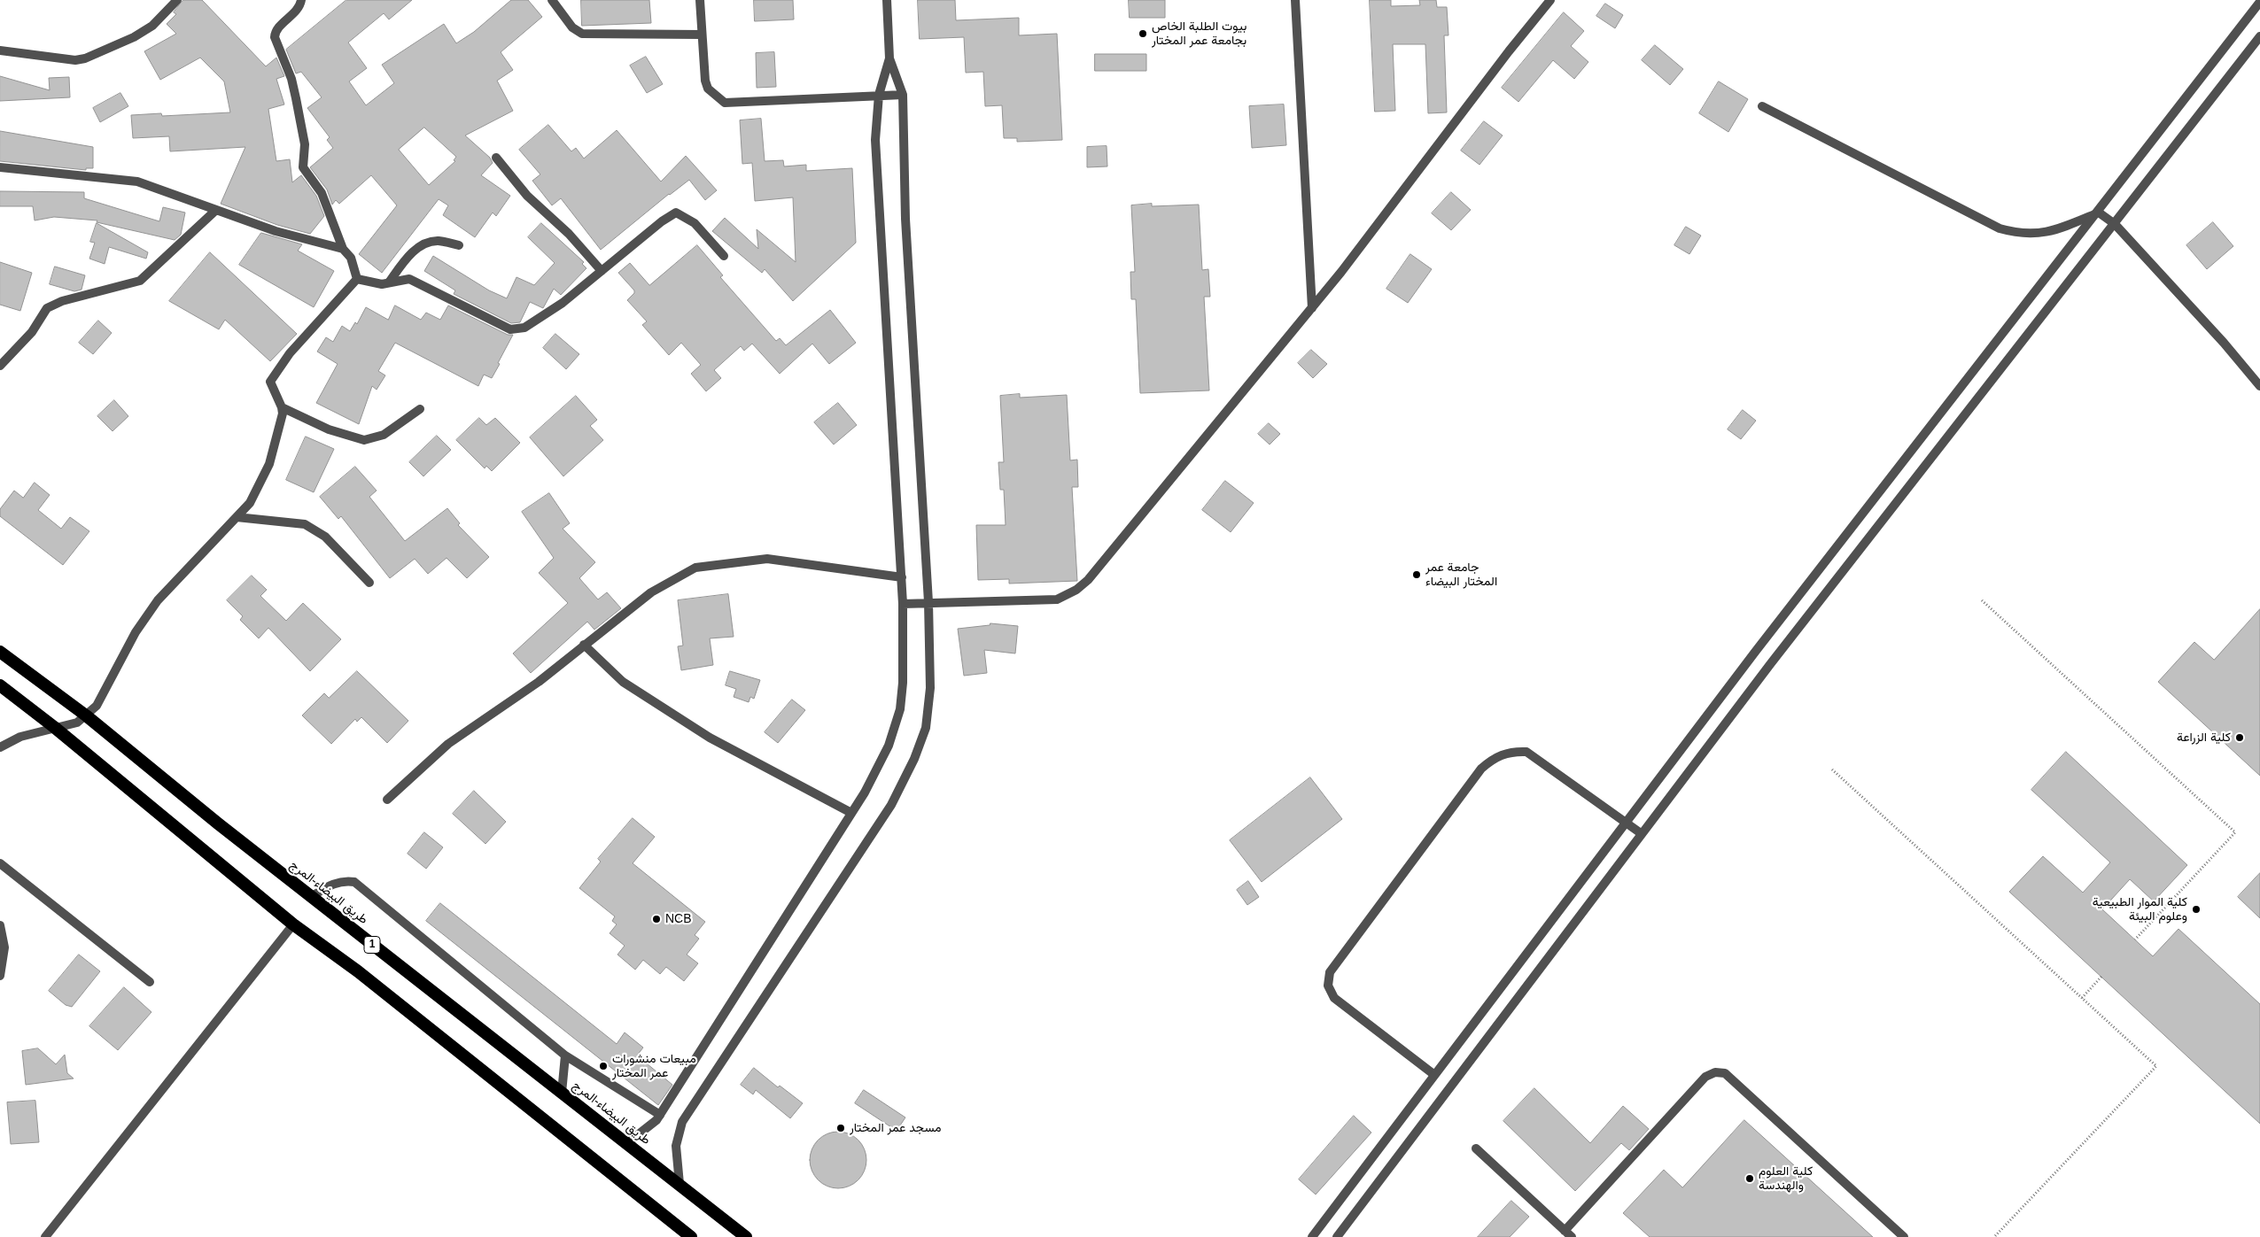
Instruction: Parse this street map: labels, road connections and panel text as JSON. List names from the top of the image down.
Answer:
{
  "streets": {
    "highway": ["طريق البيضاء-المرج", "1"]
  },
  "places": [
    "بيوت الطلبة الخاص بجامعة عمر المختار",
    "جامعة عمر المختار البيضاء",
    "كلية الزراعة",
    "كلية الموار الطبيعية وعلوم البيئة",
    "NCB",
    "مبيعات منشورات عمر المختار",
    "مسجد عمر المختار",
    "كلية العلوم والهندسة"
  ]
}
